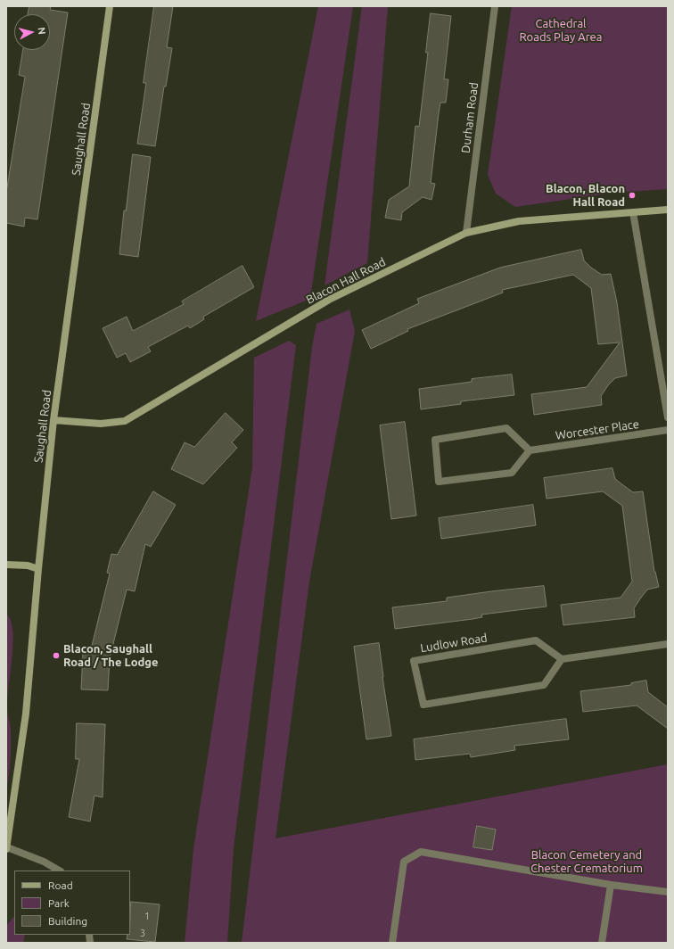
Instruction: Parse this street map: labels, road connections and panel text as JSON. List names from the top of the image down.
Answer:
{
  "streets": {
    "street": [
      "Durham Road",
      "Saughall Road",
      "Blacon Hall Road",
      "Worcester Place",
      "Ludlow Road"
    ]
  },
  "crossings": [
    ["Durham Road", "Blacon Hall Road"],
    ["Saughall Road", "Blacon Hall Road"]
  ],
  "parks": ["Cathedral Roads Play Area", "Blacon Cemetery and Chester Crematorium"],
  "places": ["Blacon, Blacon Hall Road", "Blacon, Saughall Road / The Lodge"],
  "house_numbers": ["1", "3"],
  "legend": ["Road", "Park", "Building"],
  "north": "right"
}
